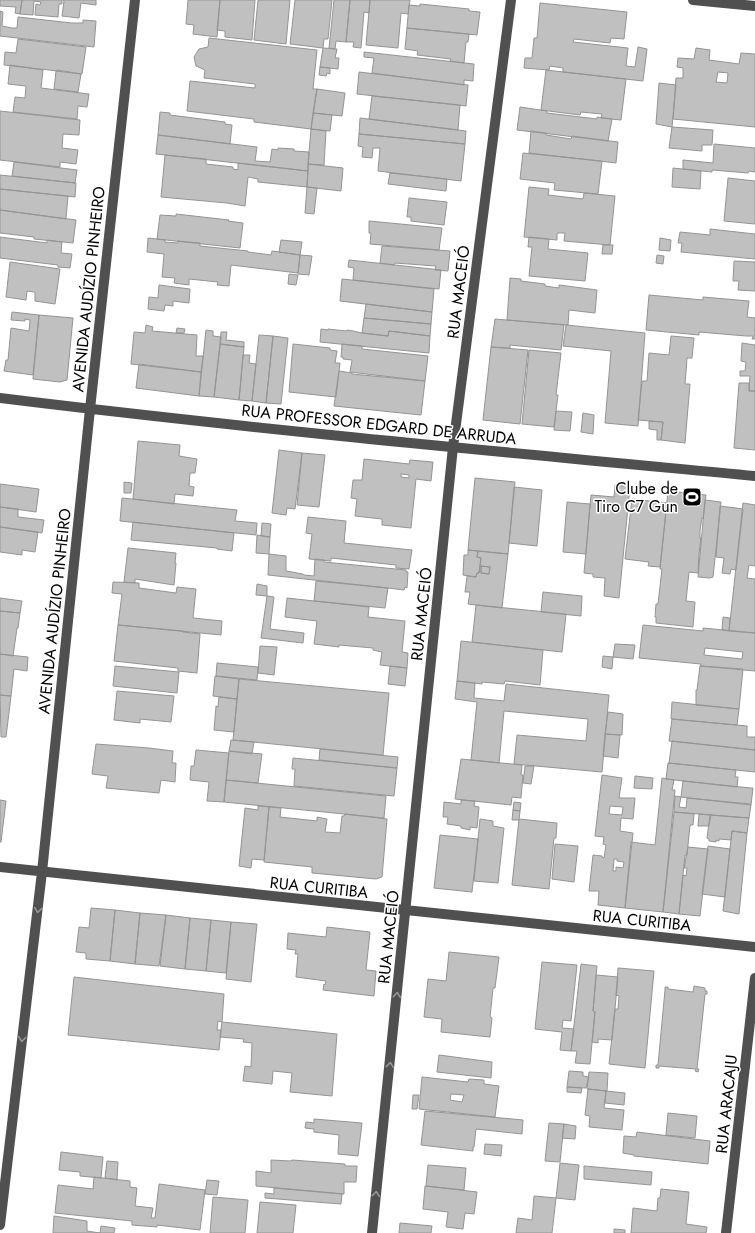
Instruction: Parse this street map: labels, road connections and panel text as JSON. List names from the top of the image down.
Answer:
{
  "streets": {
    "street": [
      "AVENIDA AUDÍZIO PINHEIRO",
      "RUA MACEIÓ",
      "RUA PROFESSOR EDGARD DE ARRUDA",
      "RUA CURITIBA",
      "RUA ARACAJU"
    ]
  },
  "crossings": [
    ["AVENIDA AUDÍZIO PINHEIRO", "RUA PROFESSOR EDGARD DE ARRUDA"],
    ["AVENIDA AUDÍZIO PINHEIRO", "RUA CURITIBA"],
    ["RUA MACEIÓ", "RUA PROFESSOR EDGARD DE ARRUDA"],
    ["RUA MACEIÓ", "RUA CURITIBA"]
  ],
  "places": {
    "sports": ["Clube de Tiro C7 Gun"]
  }
}
